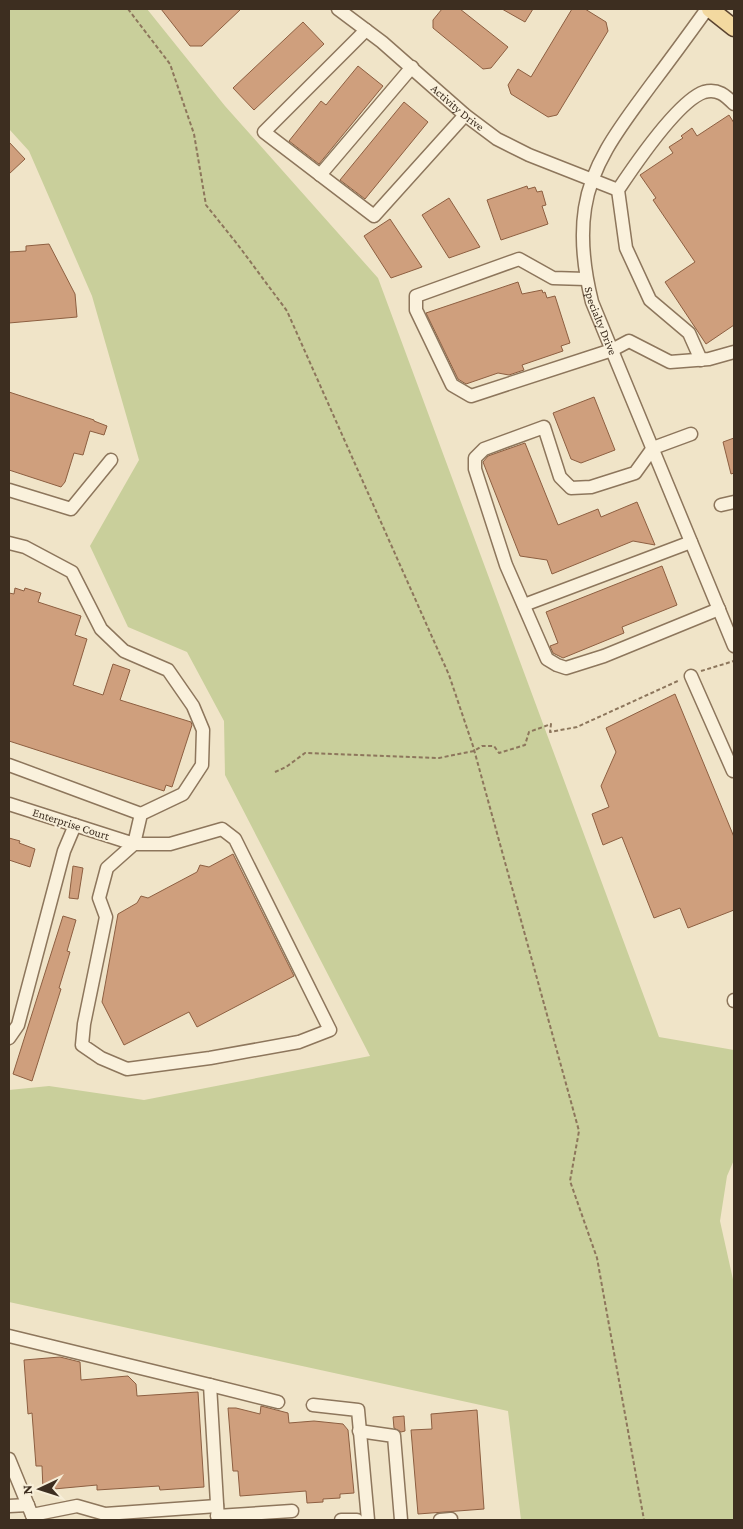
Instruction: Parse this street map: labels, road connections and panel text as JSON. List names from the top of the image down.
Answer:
{
  "streets": {
    "street": ["Activity Drive", "Specialty Drive", "Enterprise Court"]
  },
  "crossings": [
    ["Activity Drive", "Specialty Drive"]
  ],
  "north": "left"
}
